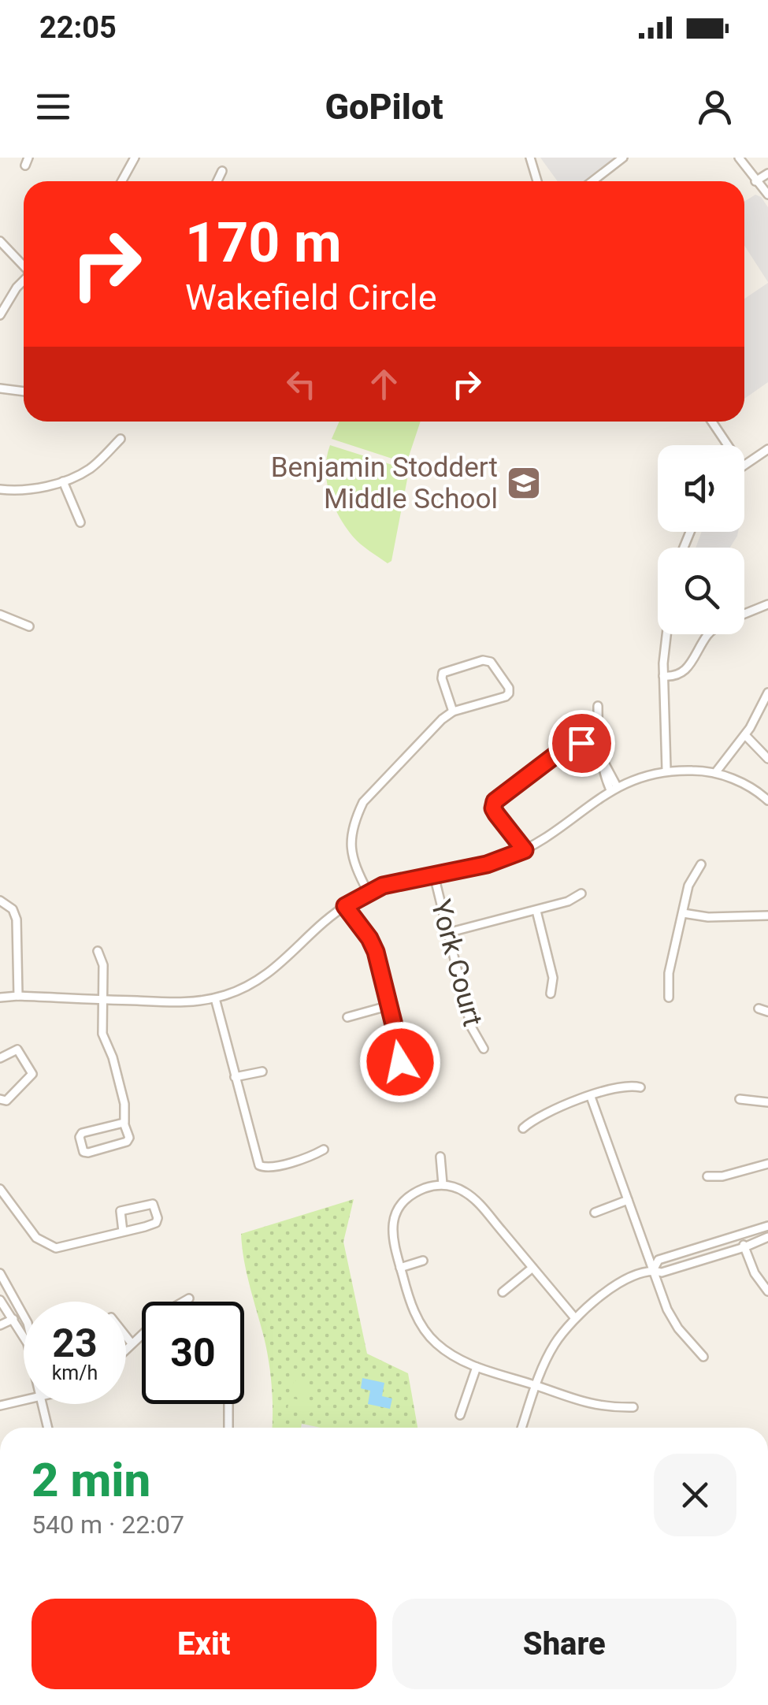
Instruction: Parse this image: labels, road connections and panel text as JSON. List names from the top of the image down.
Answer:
{
  "streets": {
    "street": ["York Court"]
  },
  "places": {
    "school or university": ["Benjamin Stoddert Middle School"]
  },
  "page": {
    "status": "22:05",
    "header": "GoPilot",
    "turn": ["170 m", "Wakefield Circle"],
    "speed": "23 km/h",
    "limit": "30",
    "heading": ["2 min", "540 m · 22:07"],
    "buttons": ["Exit", "Share"]
  }
}
